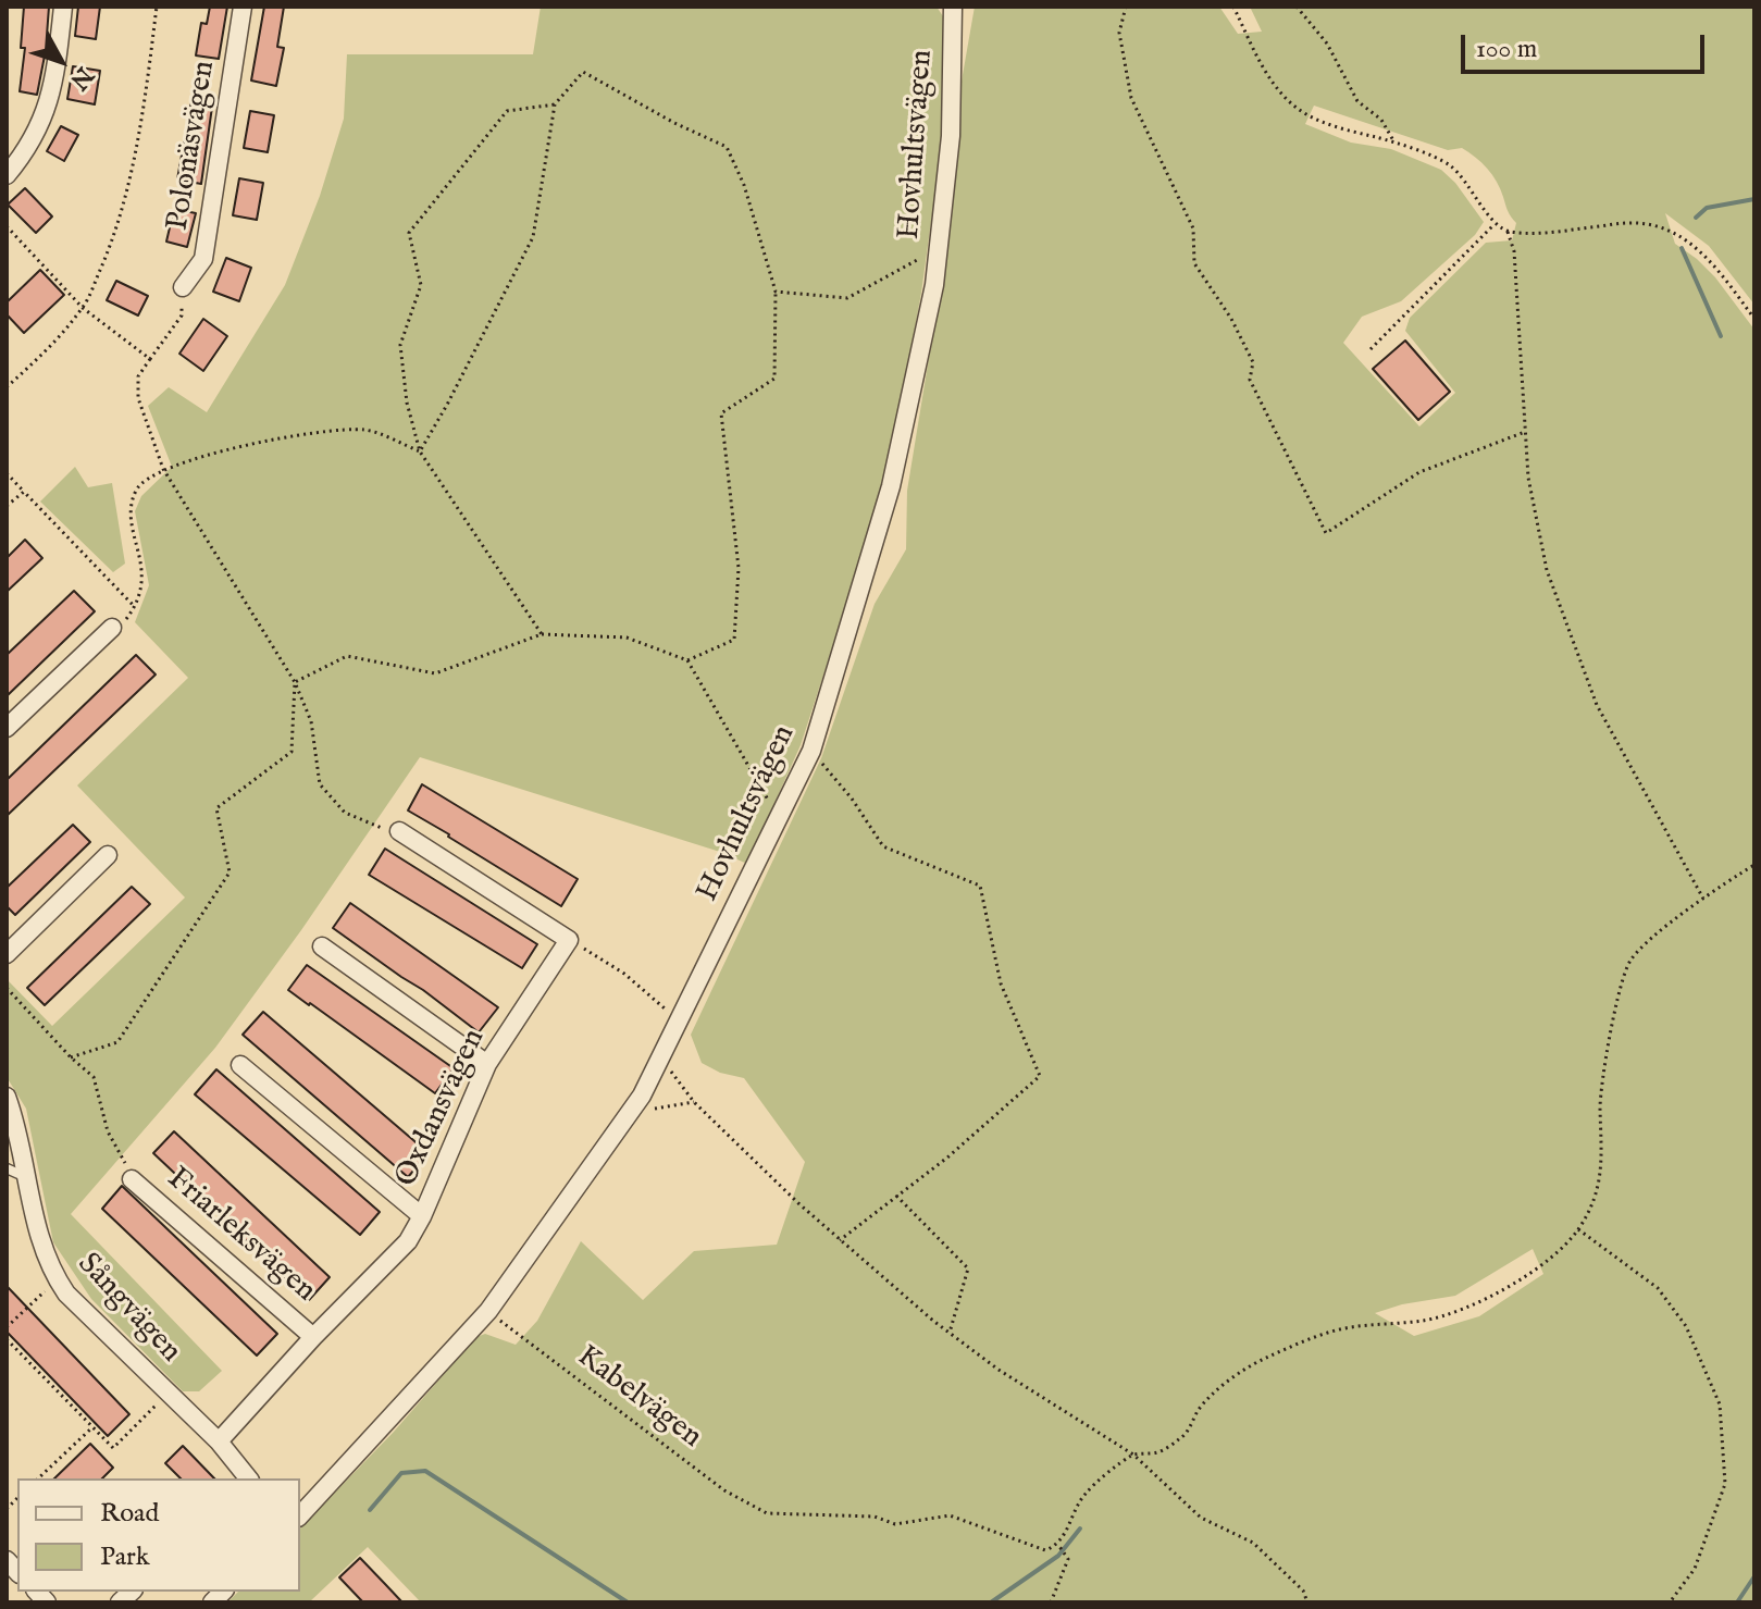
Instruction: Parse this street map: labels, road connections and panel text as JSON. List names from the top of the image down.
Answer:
{
  "streets": {
    "street": [
      "Hovhultsvägen",
      "Polonäsvägen",
      "Oxdansvägen",
      "Friarleksvägen",
      "Sångvägen"
    ],
    "path": ["Kabelvägen"]
  },
  "crossings": [
    ["Hovhultsvägen", "Kabelvägen"],
    ["Oxdansvägen", "Friarleksvägen"],
    ["Oxdansvägen", "Sångvägen"]
  ],
  "legend": ["Road", "Park"],
  "scale_bar": "100 m",
  "north": "bottom right"
}
